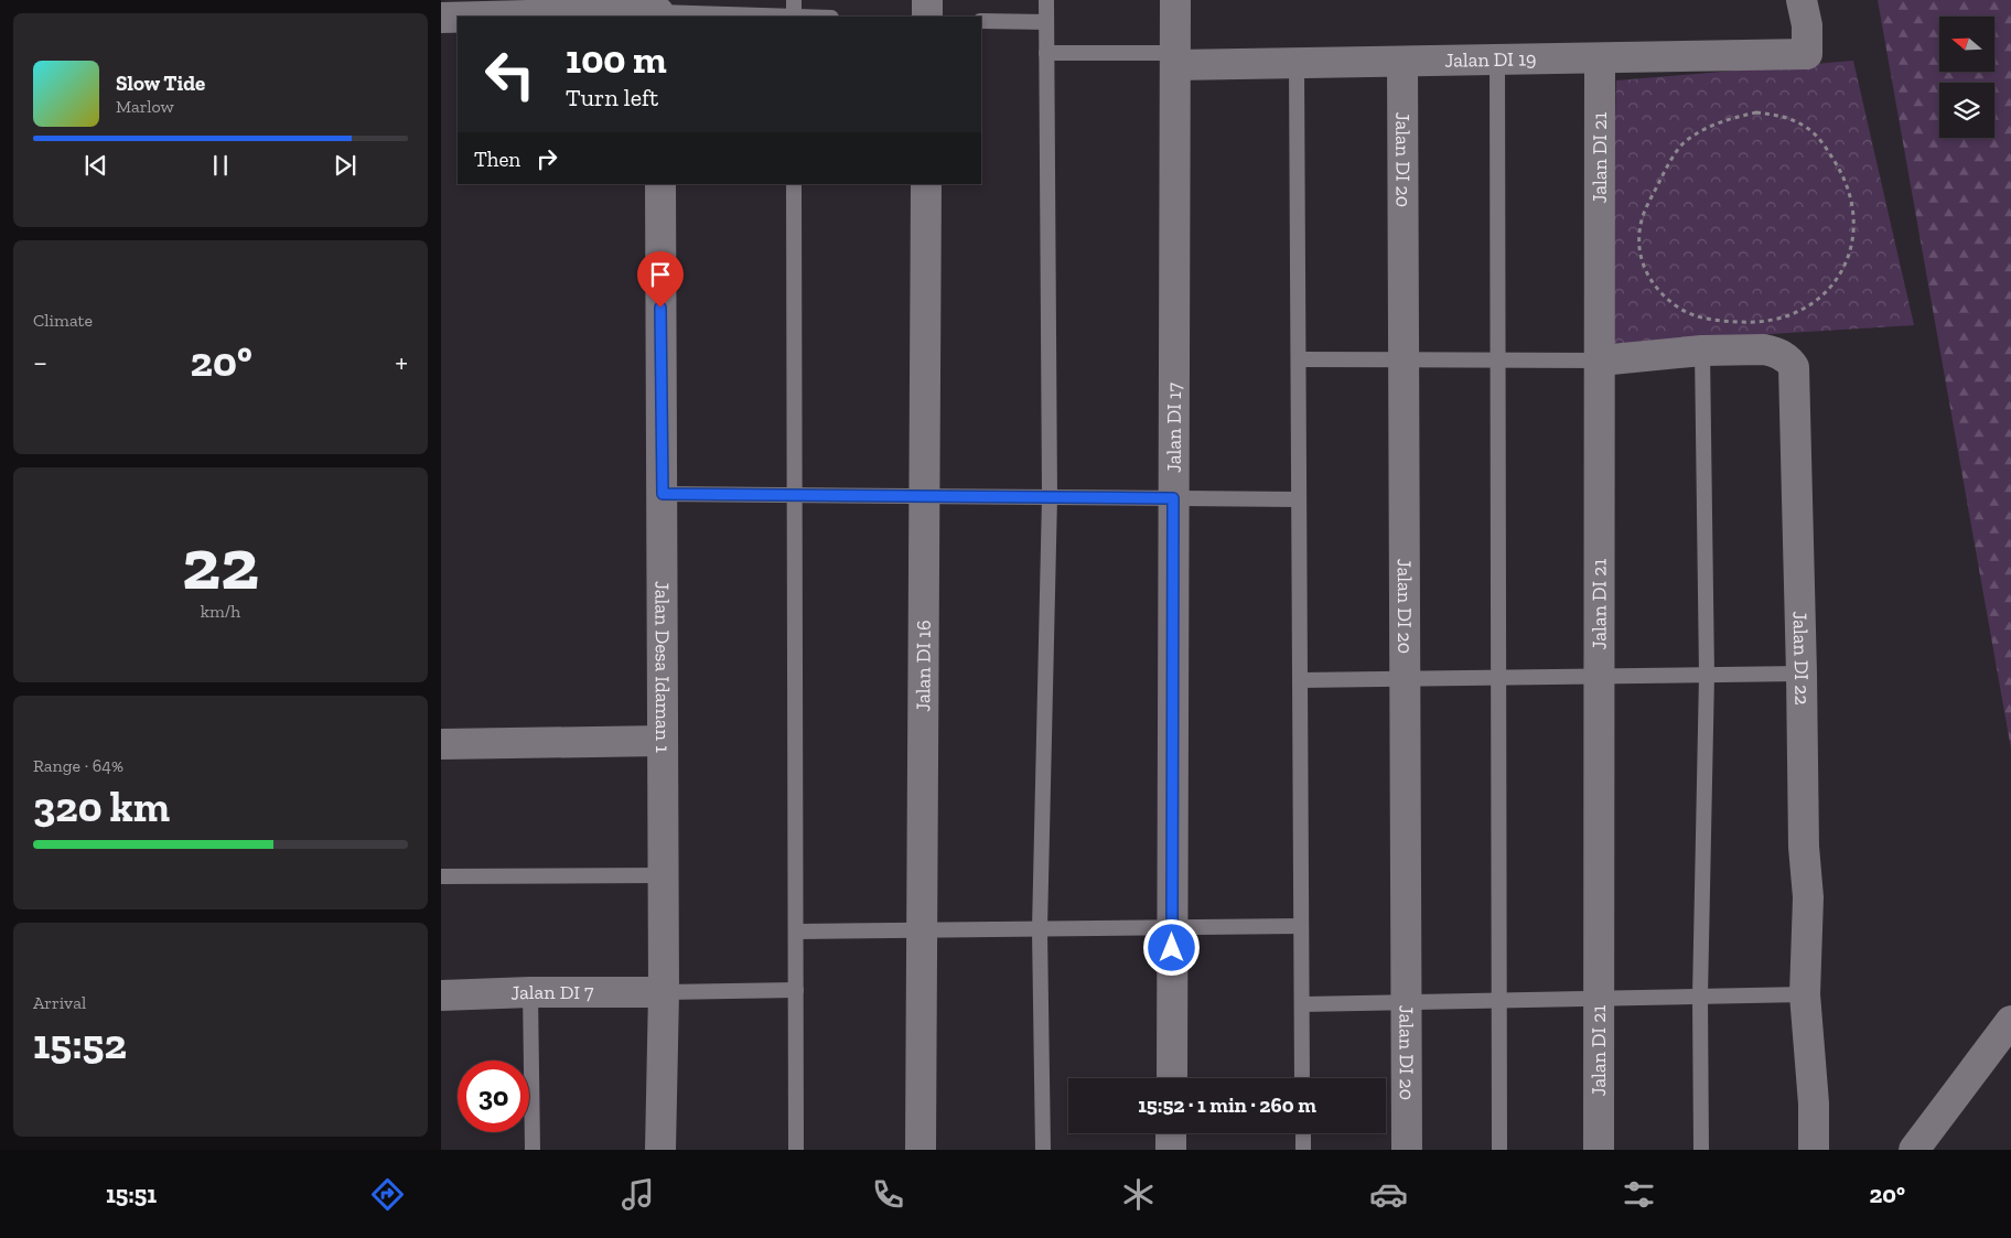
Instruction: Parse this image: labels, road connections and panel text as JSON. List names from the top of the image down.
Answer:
{
  "streets": {
    "street": [
      "Jalan DI 19",
      "Jalan DI 21",
      "Jalan DI 20",
      "Jalan DI 17",
      "Jalan DI 22",
      "Jalan Desa Idaman 1",
      "Jalan DI 16",
      "Jalan DI 7"
    ]
  },
  "crossings": [
    ["Jalan DI 19", "Jalan DI 21"],
    ["Jalan DI 19", "Jalan DI 20"],
    ["Jalan DI 19", "Jalan DI 17"],
    ["Jalan DI 21", "Jalan DI 22"],
    ["Jalan Desa Idaman 1", "Jalan DI 7"]
  ],
  "north": "left",
  "page": {
    "turn": ["100 m", "Turn left"],
    "song": ["Slow Tide", "Marlow"],
    "then": "Then",
    "tile": [
      "Climate",
      ["22", "km/h"],
      ["Range · 64%", "320 km"],
      ["Arrival", "15:52"]
    ],
    "heat": ["−", "20°", "+"],
    "limit": "30",
    "trip": "15:52 · 1 min · 260 m",
    "tabs": ["15:51", "20°"]
  }
}
